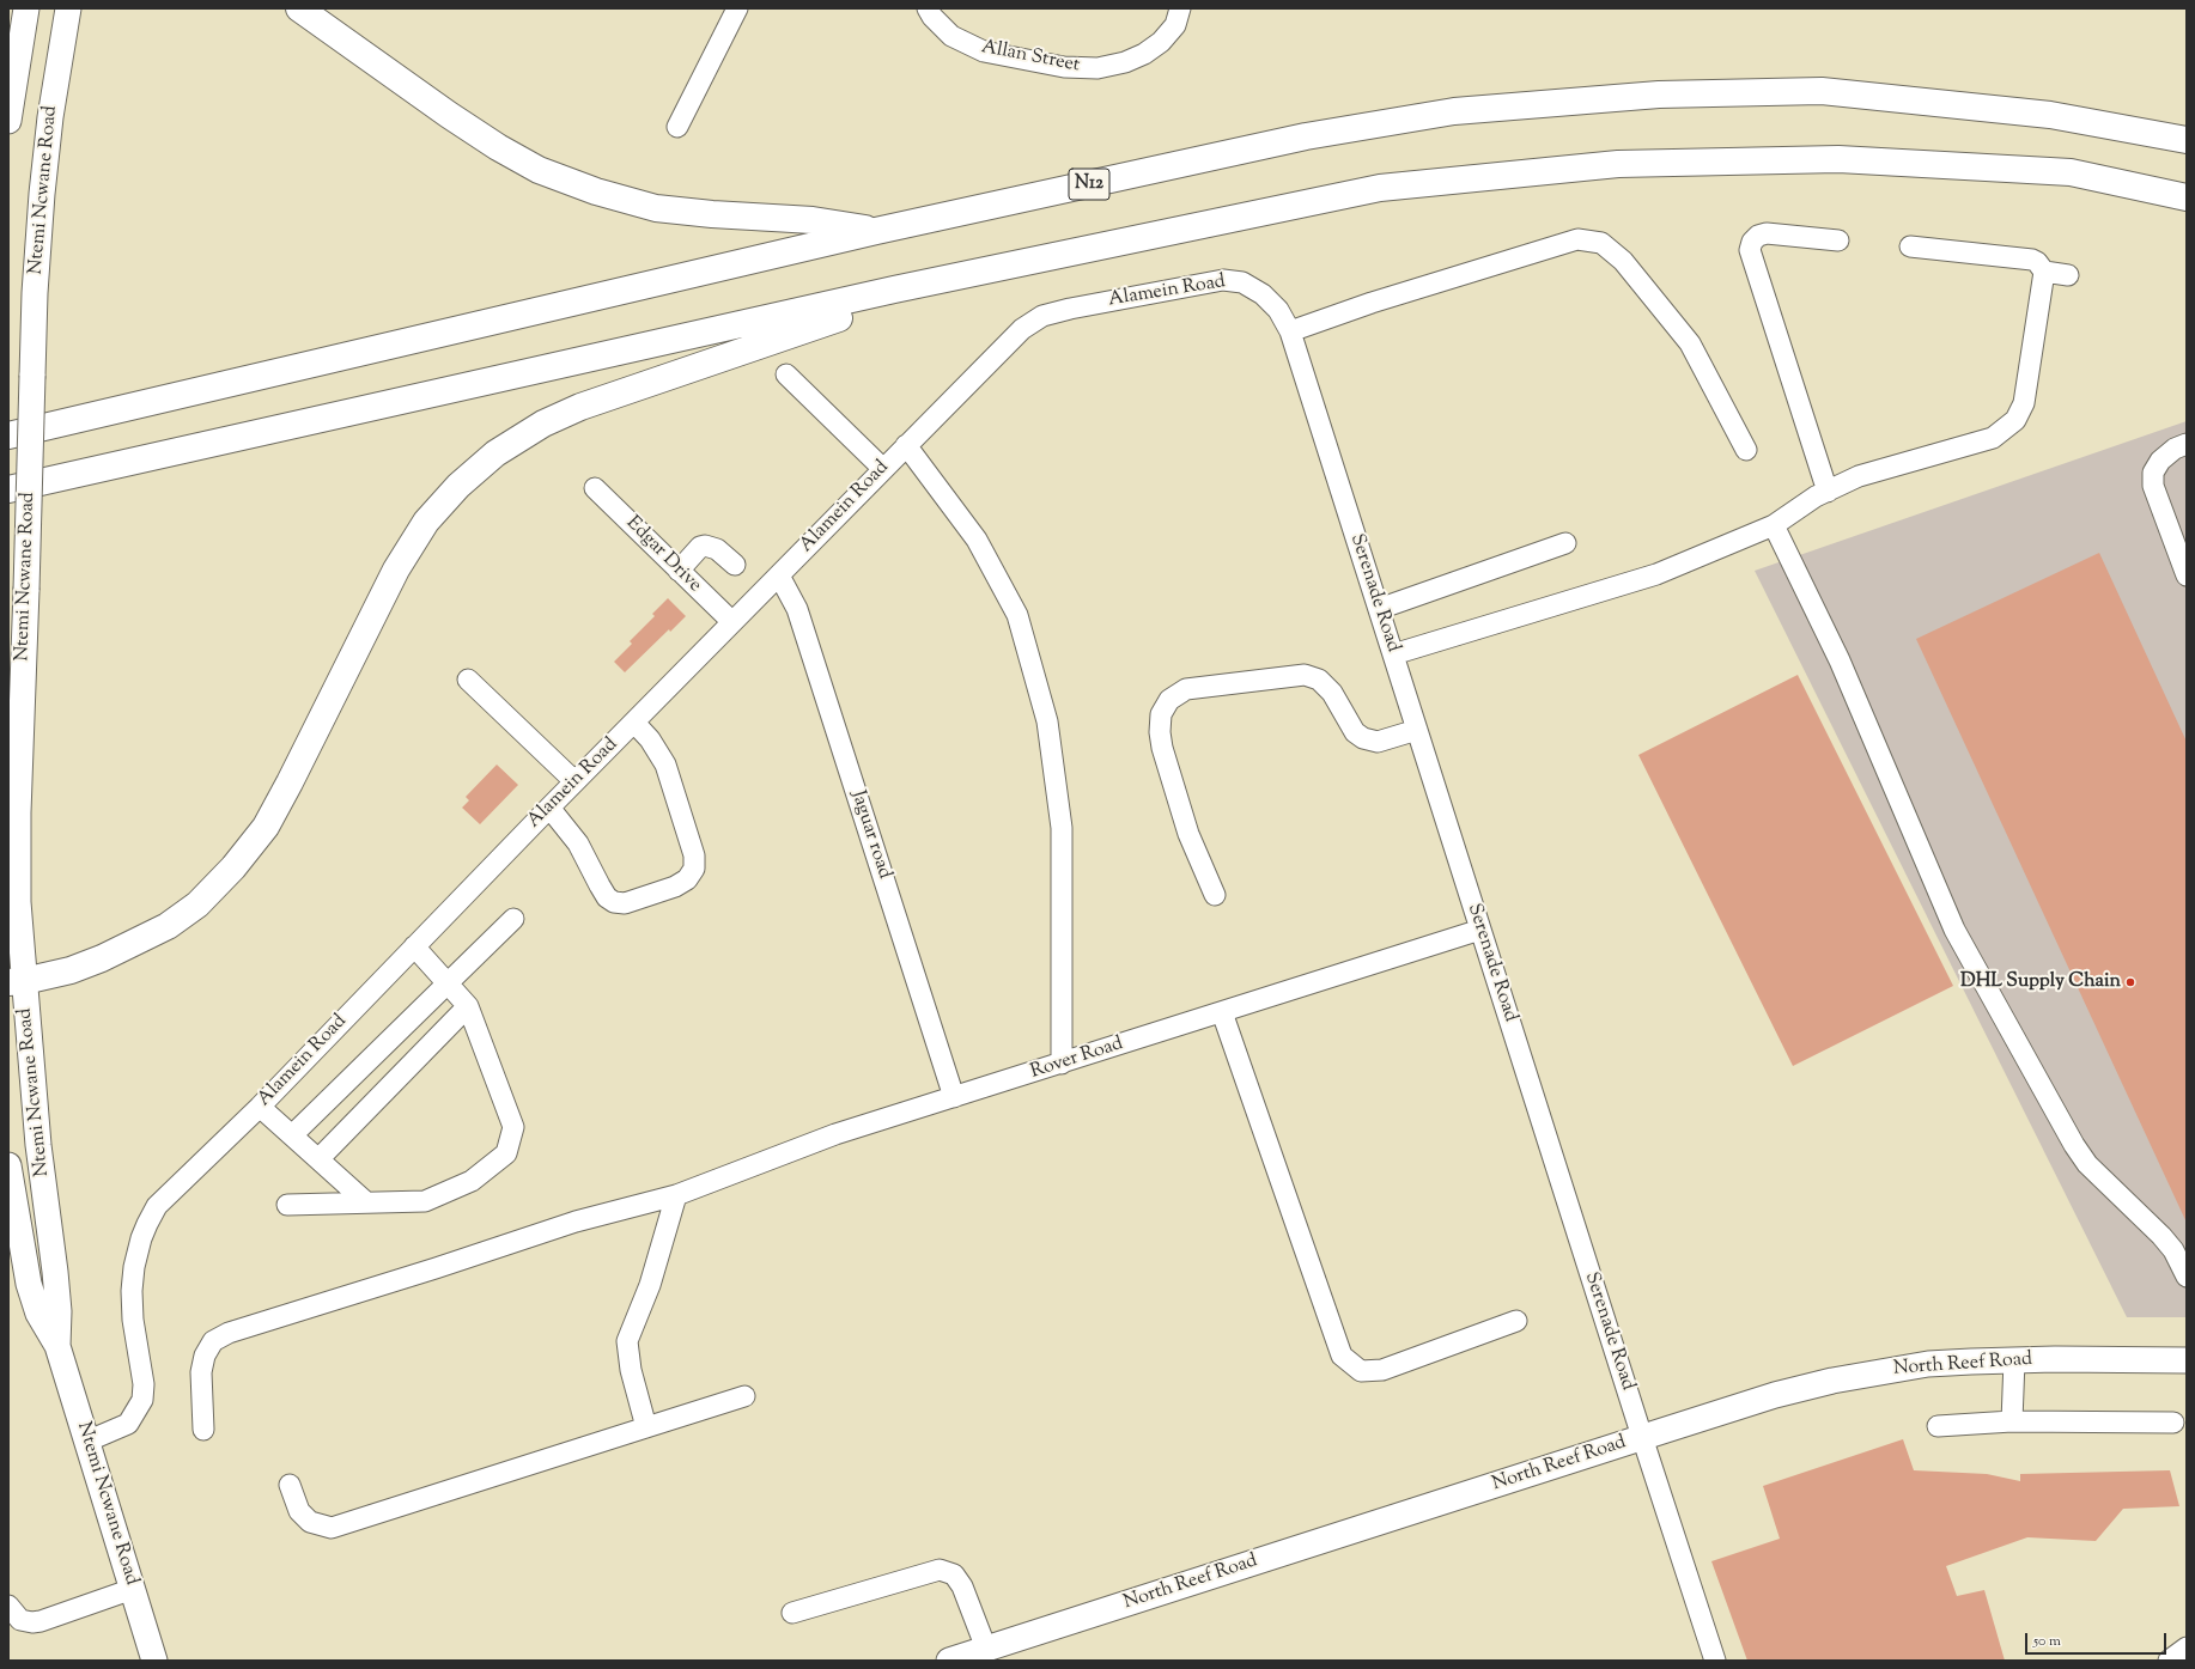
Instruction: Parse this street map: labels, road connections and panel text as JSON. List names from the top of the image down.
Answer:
{
  "streets": {
    "highway": ["N12"],
    "main road": ["Ntemi Ncwane Road", "North Reef Road"],
    "street": [
      "Allan Street",
      "Alamein Road",
      "Edgar Drive",
      "Serenade Road",
      "Jaguar road",
      "Rover Road"
    ]
  },
  "crossings": [
    ["Ntemi Ncwane Road", "Alamein Road"],
    ["Alamein Road", "Edgar Drive"],
    ["Alamein Road", "Serenade Road"],
    ["Alamein Road", "Jaguar road"],
    ["Serenade Road", "Rover Road"],
    ["Serenade Road", "North Reef Road"],
    ["Jaguar road", "Rover Road"]
  ],
  "places": ["DHL Supply Chain"],
  "scale_bar": "50 m"
}
